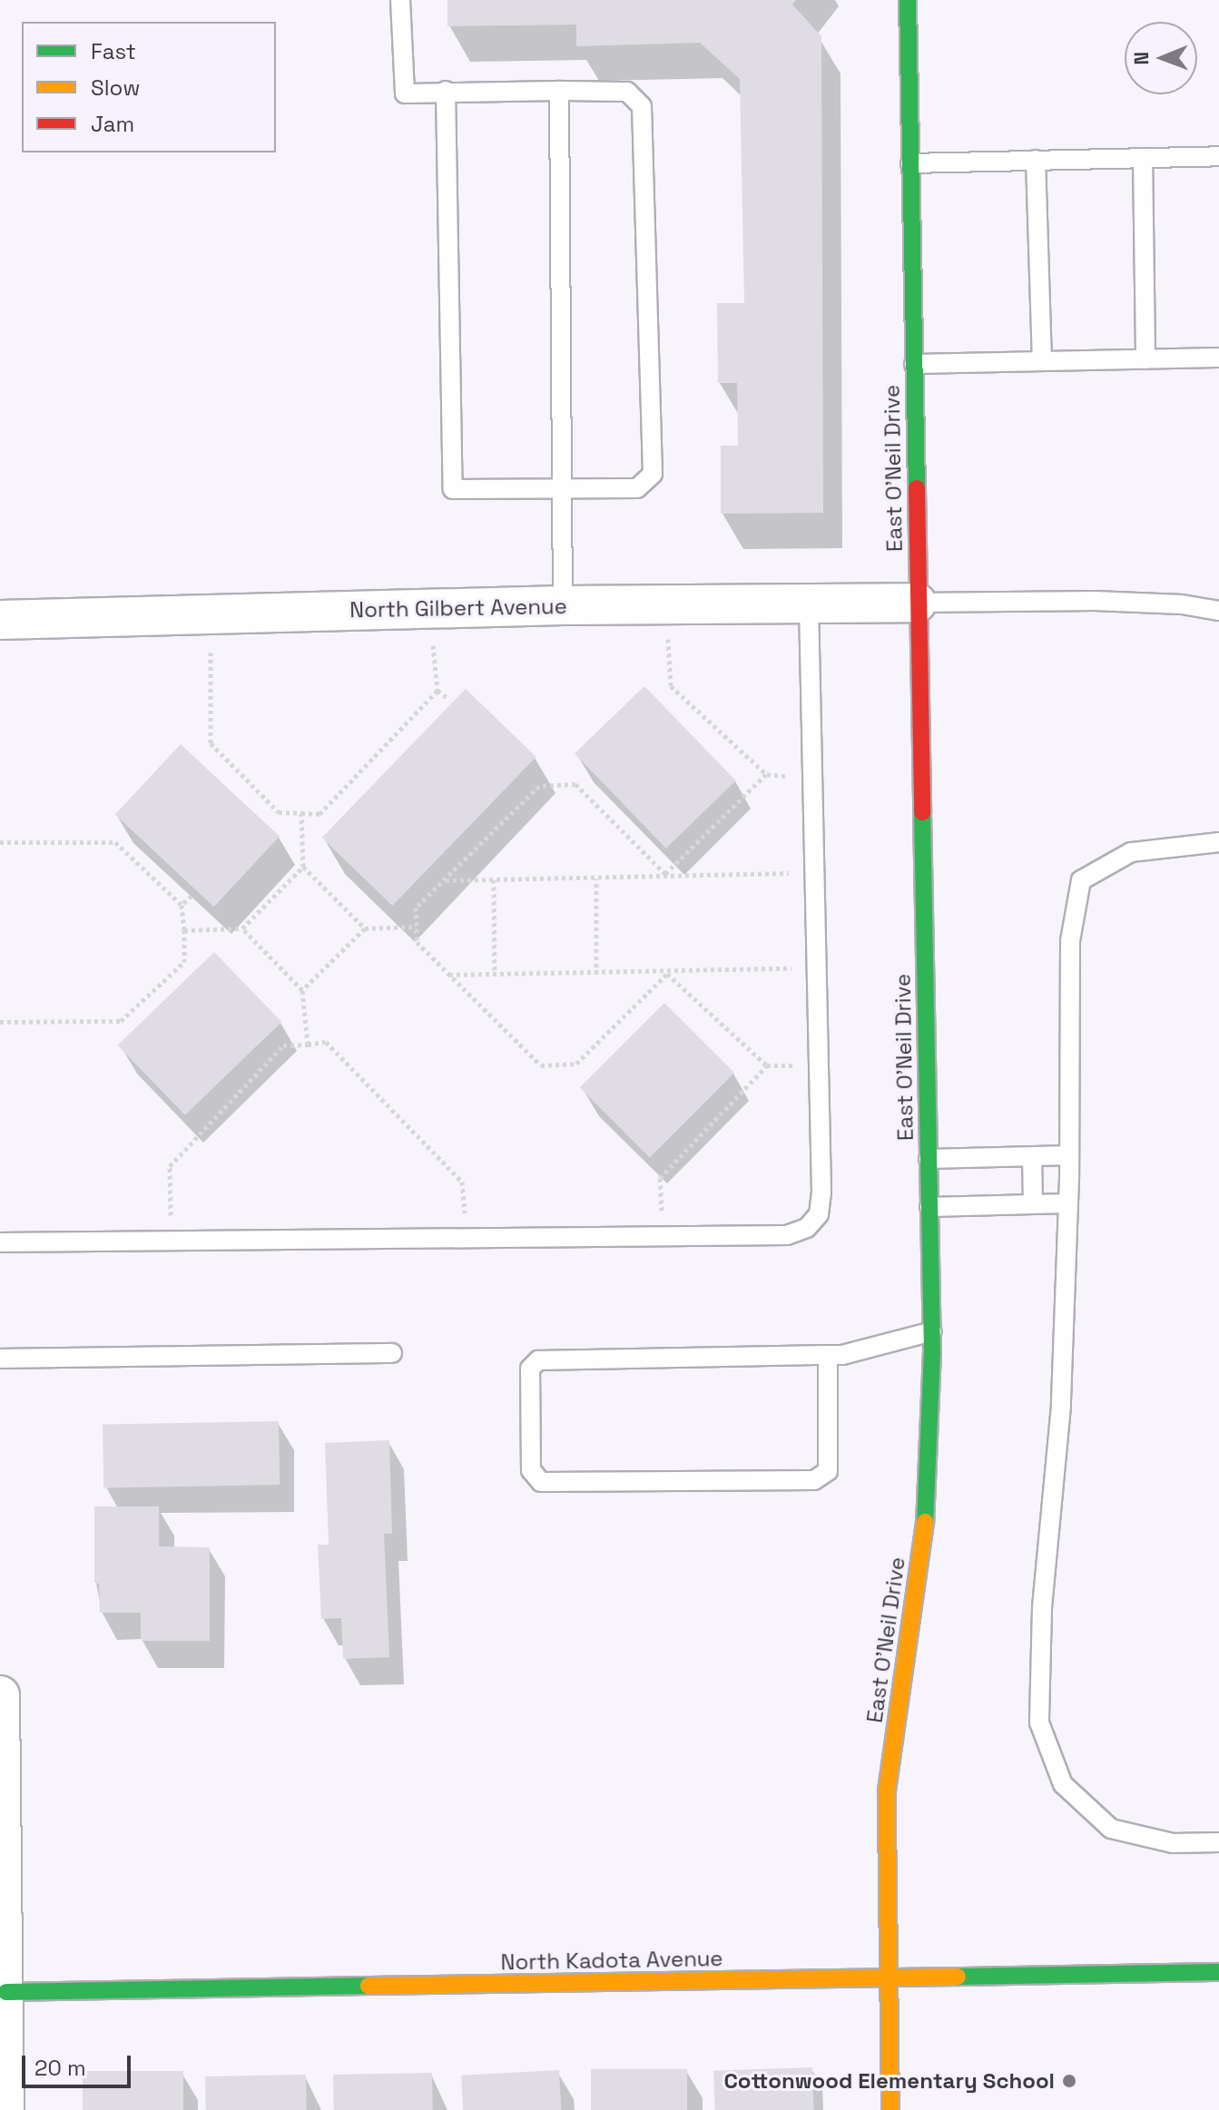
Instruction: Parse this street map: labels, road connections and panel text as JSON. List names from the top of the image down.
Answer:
{
  "streets": {
    "street": ["East O'Neil Drive", "North Gilbert Avenue", "North Kadota Avenue"]
  },
  "crossings": [
    ["East O'Neil Drive", "North Gilbert Avenue"],
    ["East O'Neil Drive", "North Kadota Avenue"]
  ],
  "places": ["Cottonwood Elementary School"],
  "legend": ["Fast", "Slow", "Jam"],
  "scale_bar": "20 m",
  "north": "left"
}
